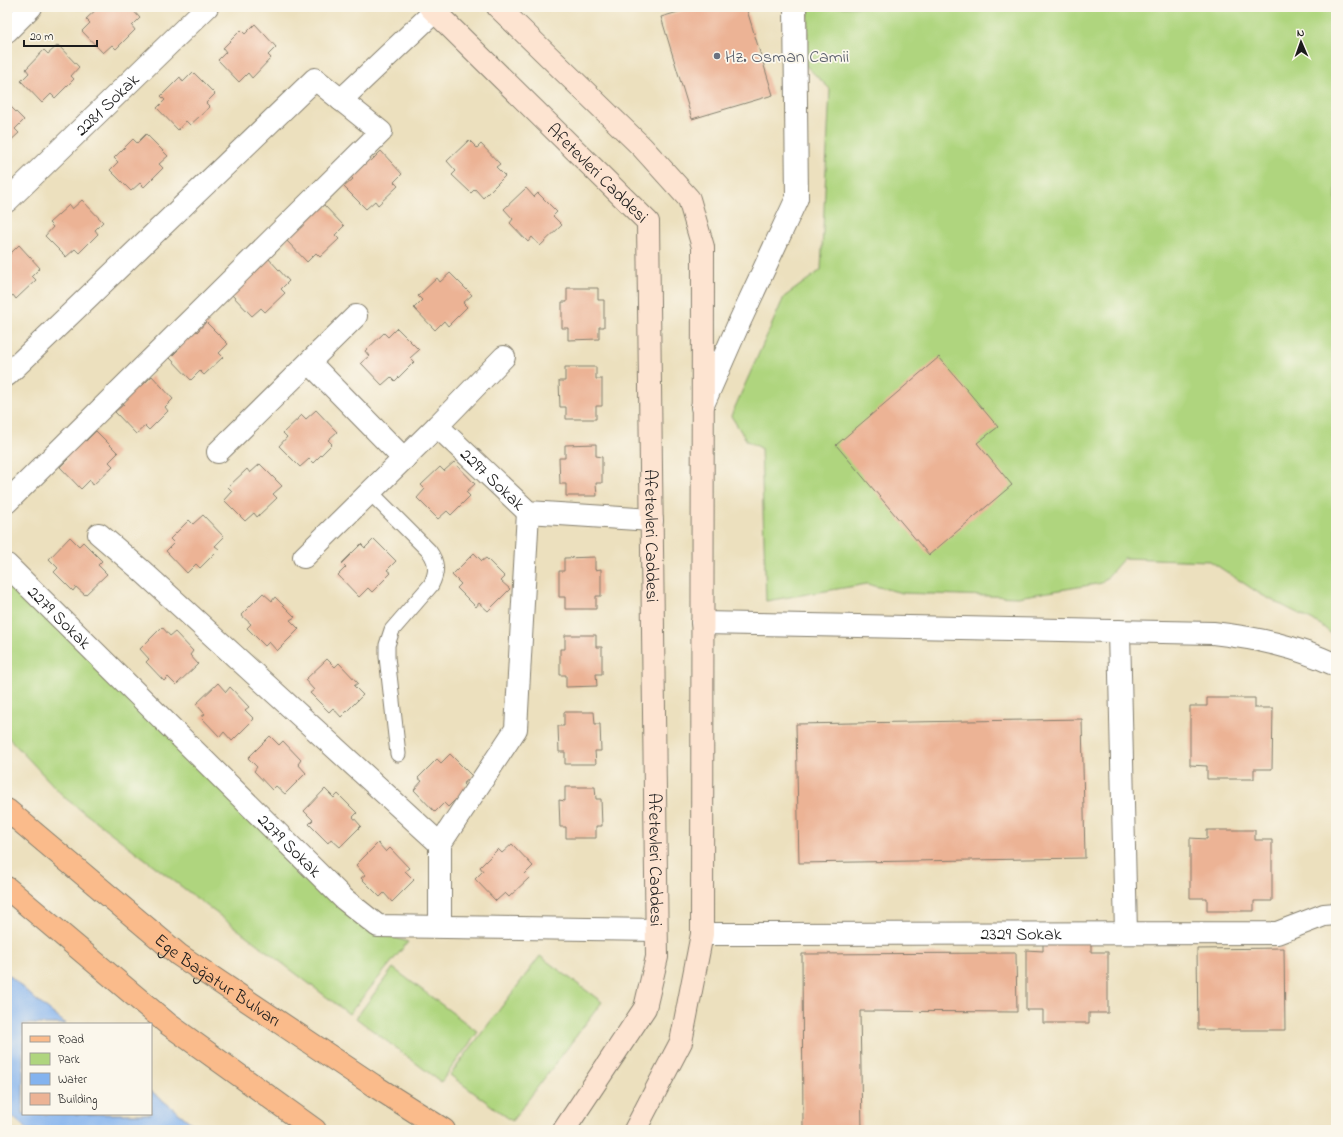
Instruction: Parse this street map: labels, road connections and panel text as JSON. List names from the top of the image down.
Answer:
{
  "streets": {
    "main road": ["Ege Bağatur Bulvarı"],
    "street": [
      "2281 Sokak",
      "Afetevleri Caddesi",
      "2297 Sokak",
      "2279 Sokak",
      "2329 Sokak"
    ]
  },
  "crossings": [
    ["Afetevleri Caddesi", "2297 Sokak"],
    ["Afetevleri Caddesi", "2279 Sokak"]
  ],
  "places": ["Hz. Osman Camii"],
  "legend": [
    "Road",
    "Park",
    "Water",
    "Building"
  ],
  "scale_bar": "20 m",
  "north": "top"
}
